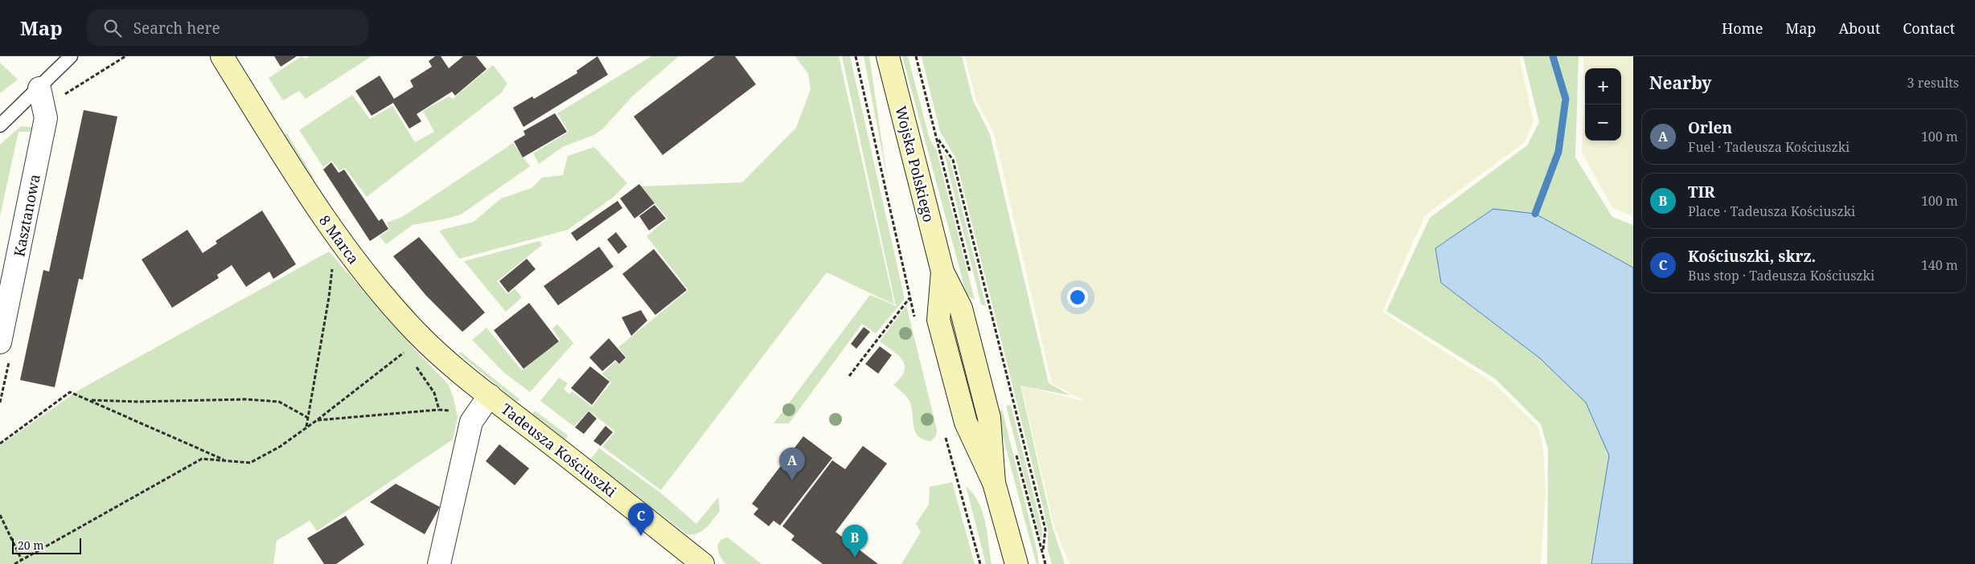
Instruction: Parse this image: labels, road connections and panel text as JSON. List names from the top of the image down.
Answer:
{
  "streets": {
    "street": [
      "Wojska Polskiego",
      "Kasztanowa",
      "8 Marca",
      "Tadeusza Kościuszki"
    ]
  },
  "crossings": [
    ["8 Marca", "Tadeusza Kościuszki"]
  ],
  "scale_bar": "20 m",
  "page": {
    "header": "Map",
    "search": "Search here",
    "nav": [
      "Home",
      "Map",
      "About",
      "Contact"
    ],
    "heading": ["Nearby", "3 results"],
    "map_buttons": ["+", "−"],
    "list": [
      {
        "mark": "A",
        "name": "Orlen",
        "note": "Fuel · Tadeusza Kościuszki",
        "value": "100 m"
      },
      {
        "mark": "B",
        "name": "TIR",
        "note": "Place · Tadeusza Kościuszki",
        "value": "100 m"
      },
      {
        "mark": "C",
        "name": "Kościuszki, skrz.",
        "note": "Bus stop · Tadeusza Kościuszki",
        "value": "140 m"
      }
    ],
    "pins": ["A", "C", "B"],
    "scale": "20 m"
  }
}
